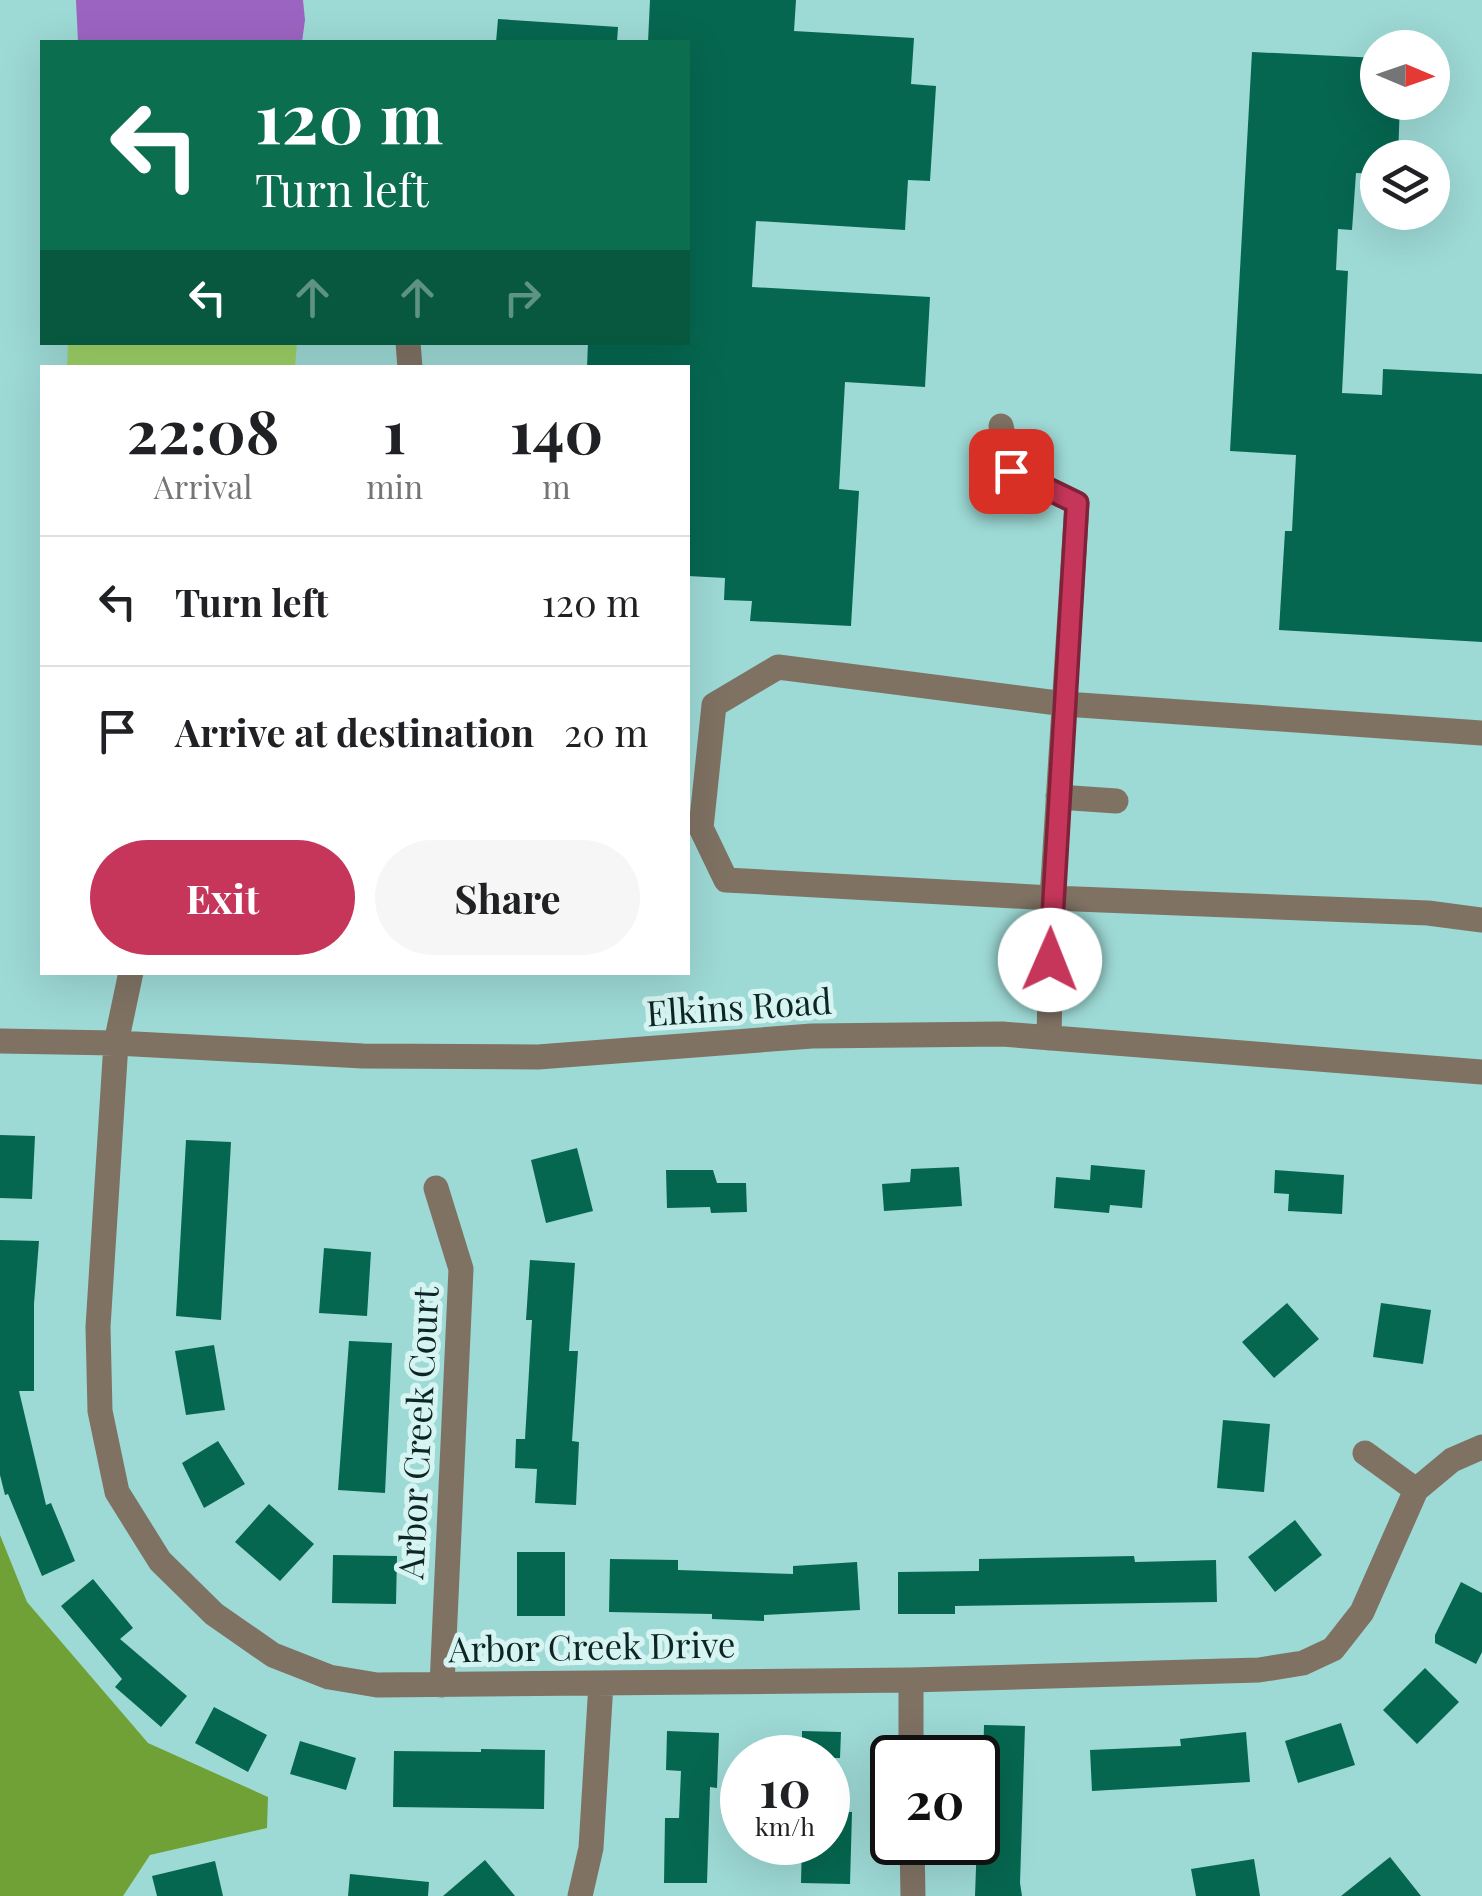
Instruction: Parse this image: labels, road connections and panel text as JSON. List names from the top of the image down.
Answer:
{
  "streets": {
    "street": ["Elkins Road", "Arbor Creek Court", "Arbor Creek Drive"]
  },
  "crossings": [
    ["Elkins Road", "Arbor Creek Drive"],
    ["Arbor Creek Court", "Arbor Creek Drive"]
  ],
  "north": "right",
  "page": {
    "turn": ["120 m", "Turn left"],
    "eta": [
      "22:08",
      "Arrival",
      "1",
      "min",
      "140",
      "m"
    ],
    "list": [
      {
        "name": "Turn left",
        "value": "120 m"
      },
      {
        "name": "Arrive at destination",
        "value": "20 m"
      }
    ],
    "buttons": ["Exit", "Share"],
    "speed": "10 km/h",
    "limit": "20"
  }
}
